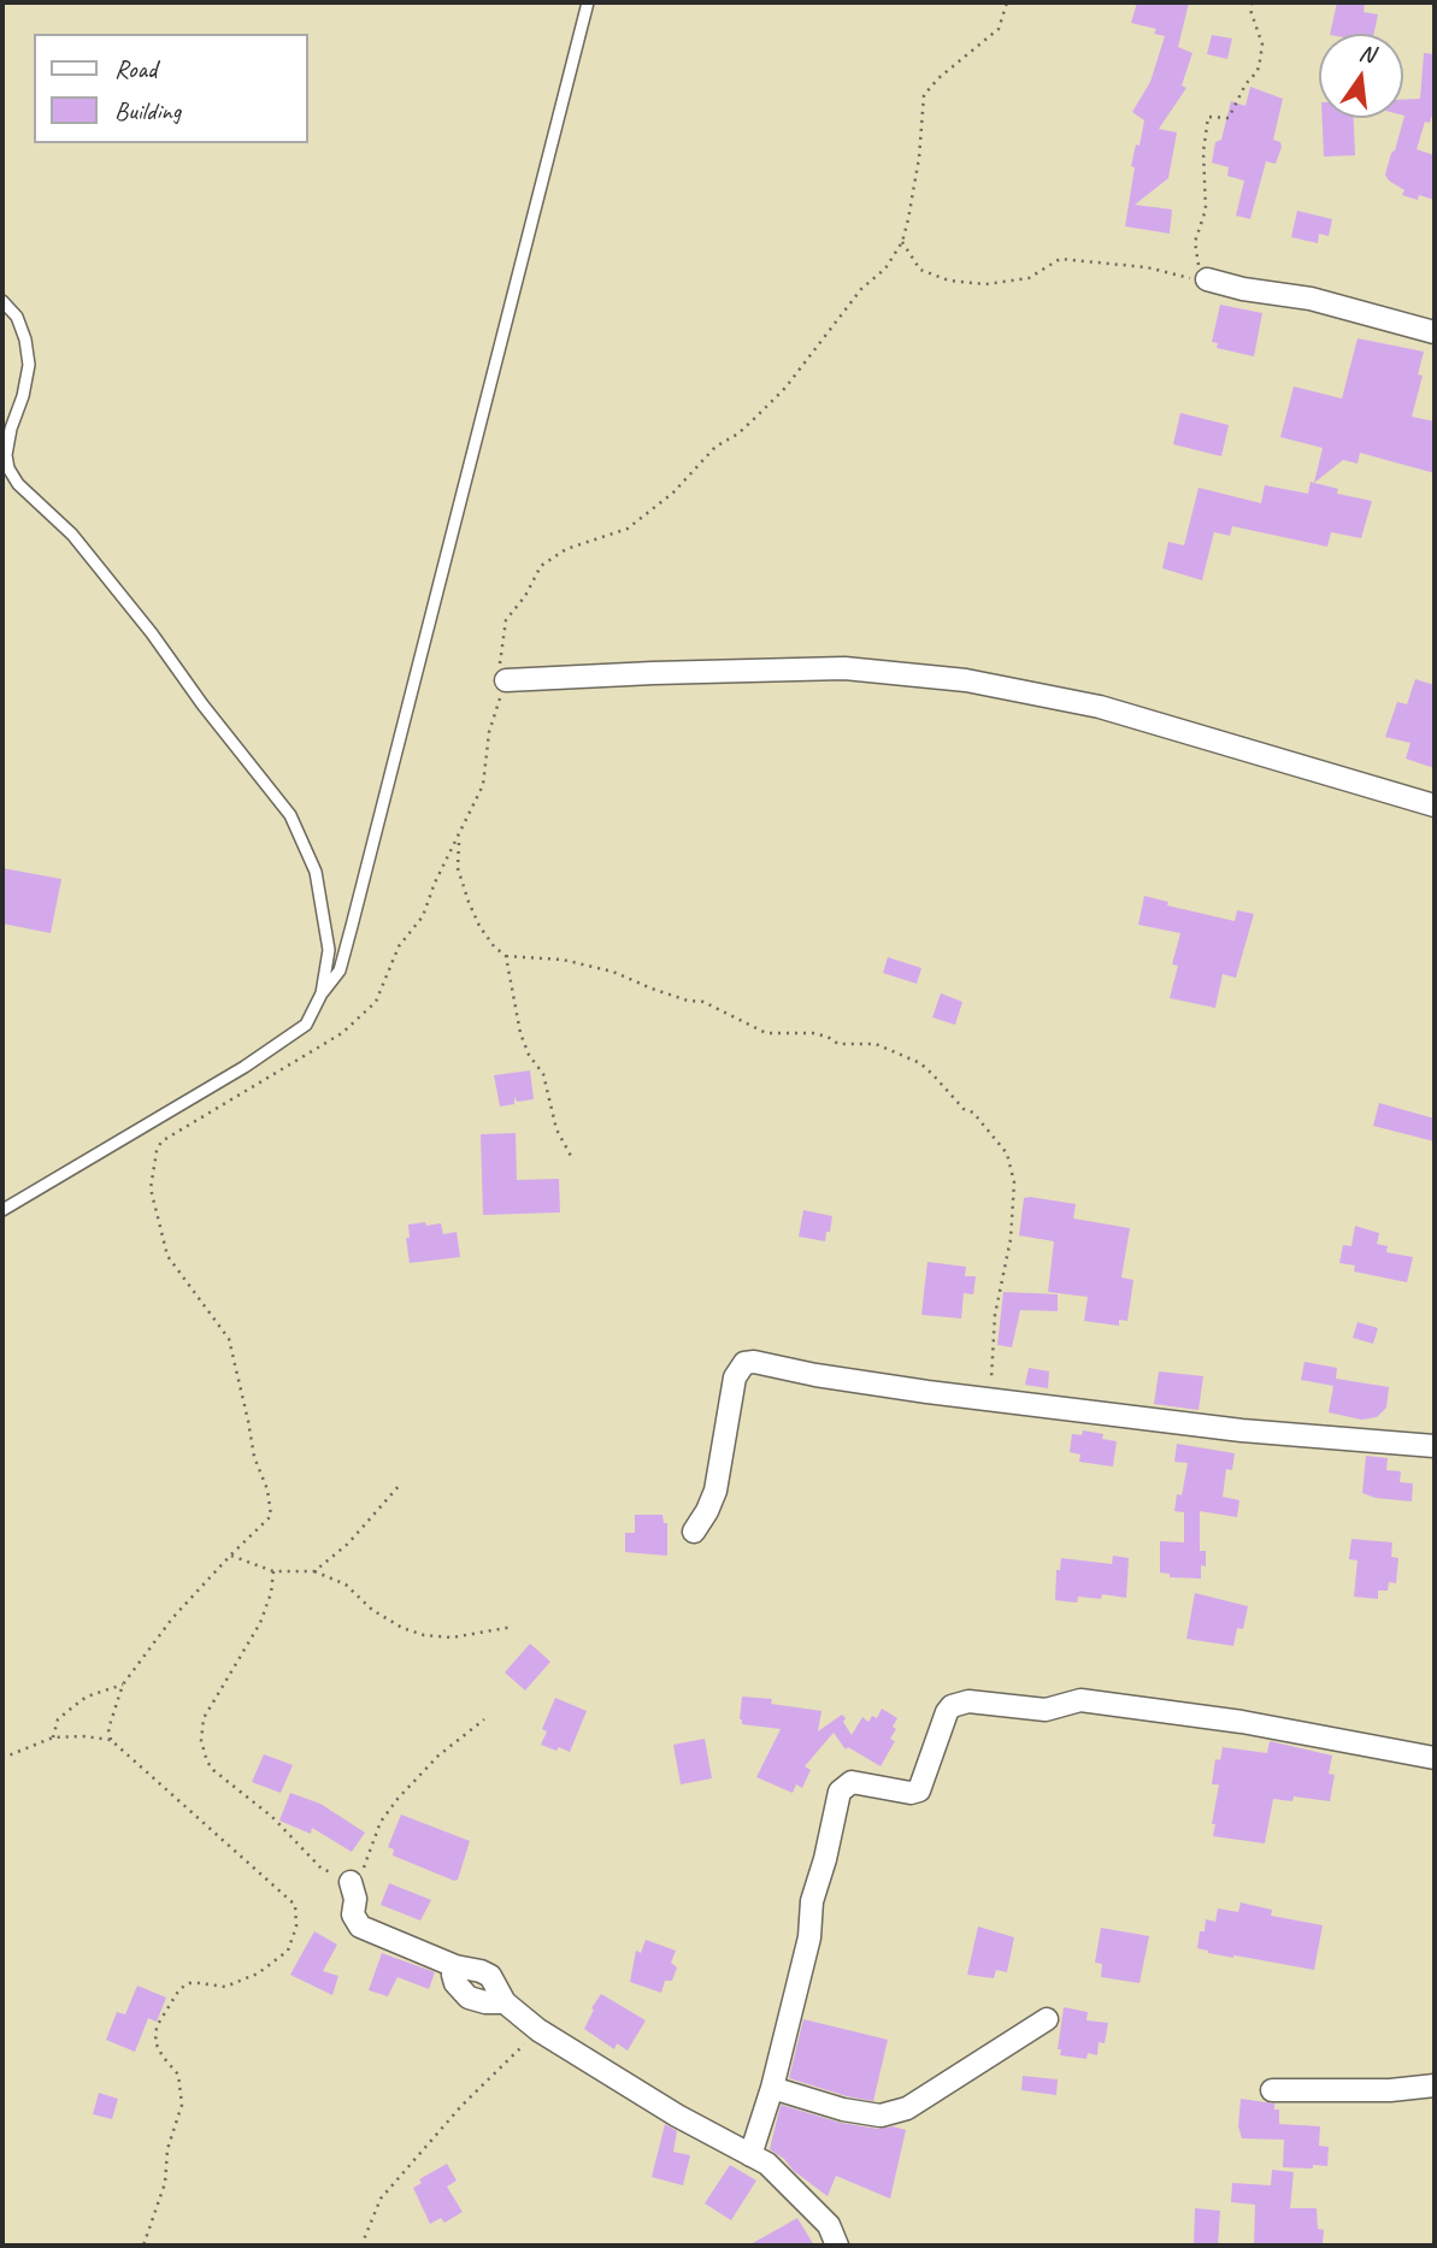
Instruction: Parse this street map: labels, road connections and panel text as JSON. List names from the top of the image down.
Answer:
{
  "legend": ["Road", "Building"],
  "north": "top"
}
